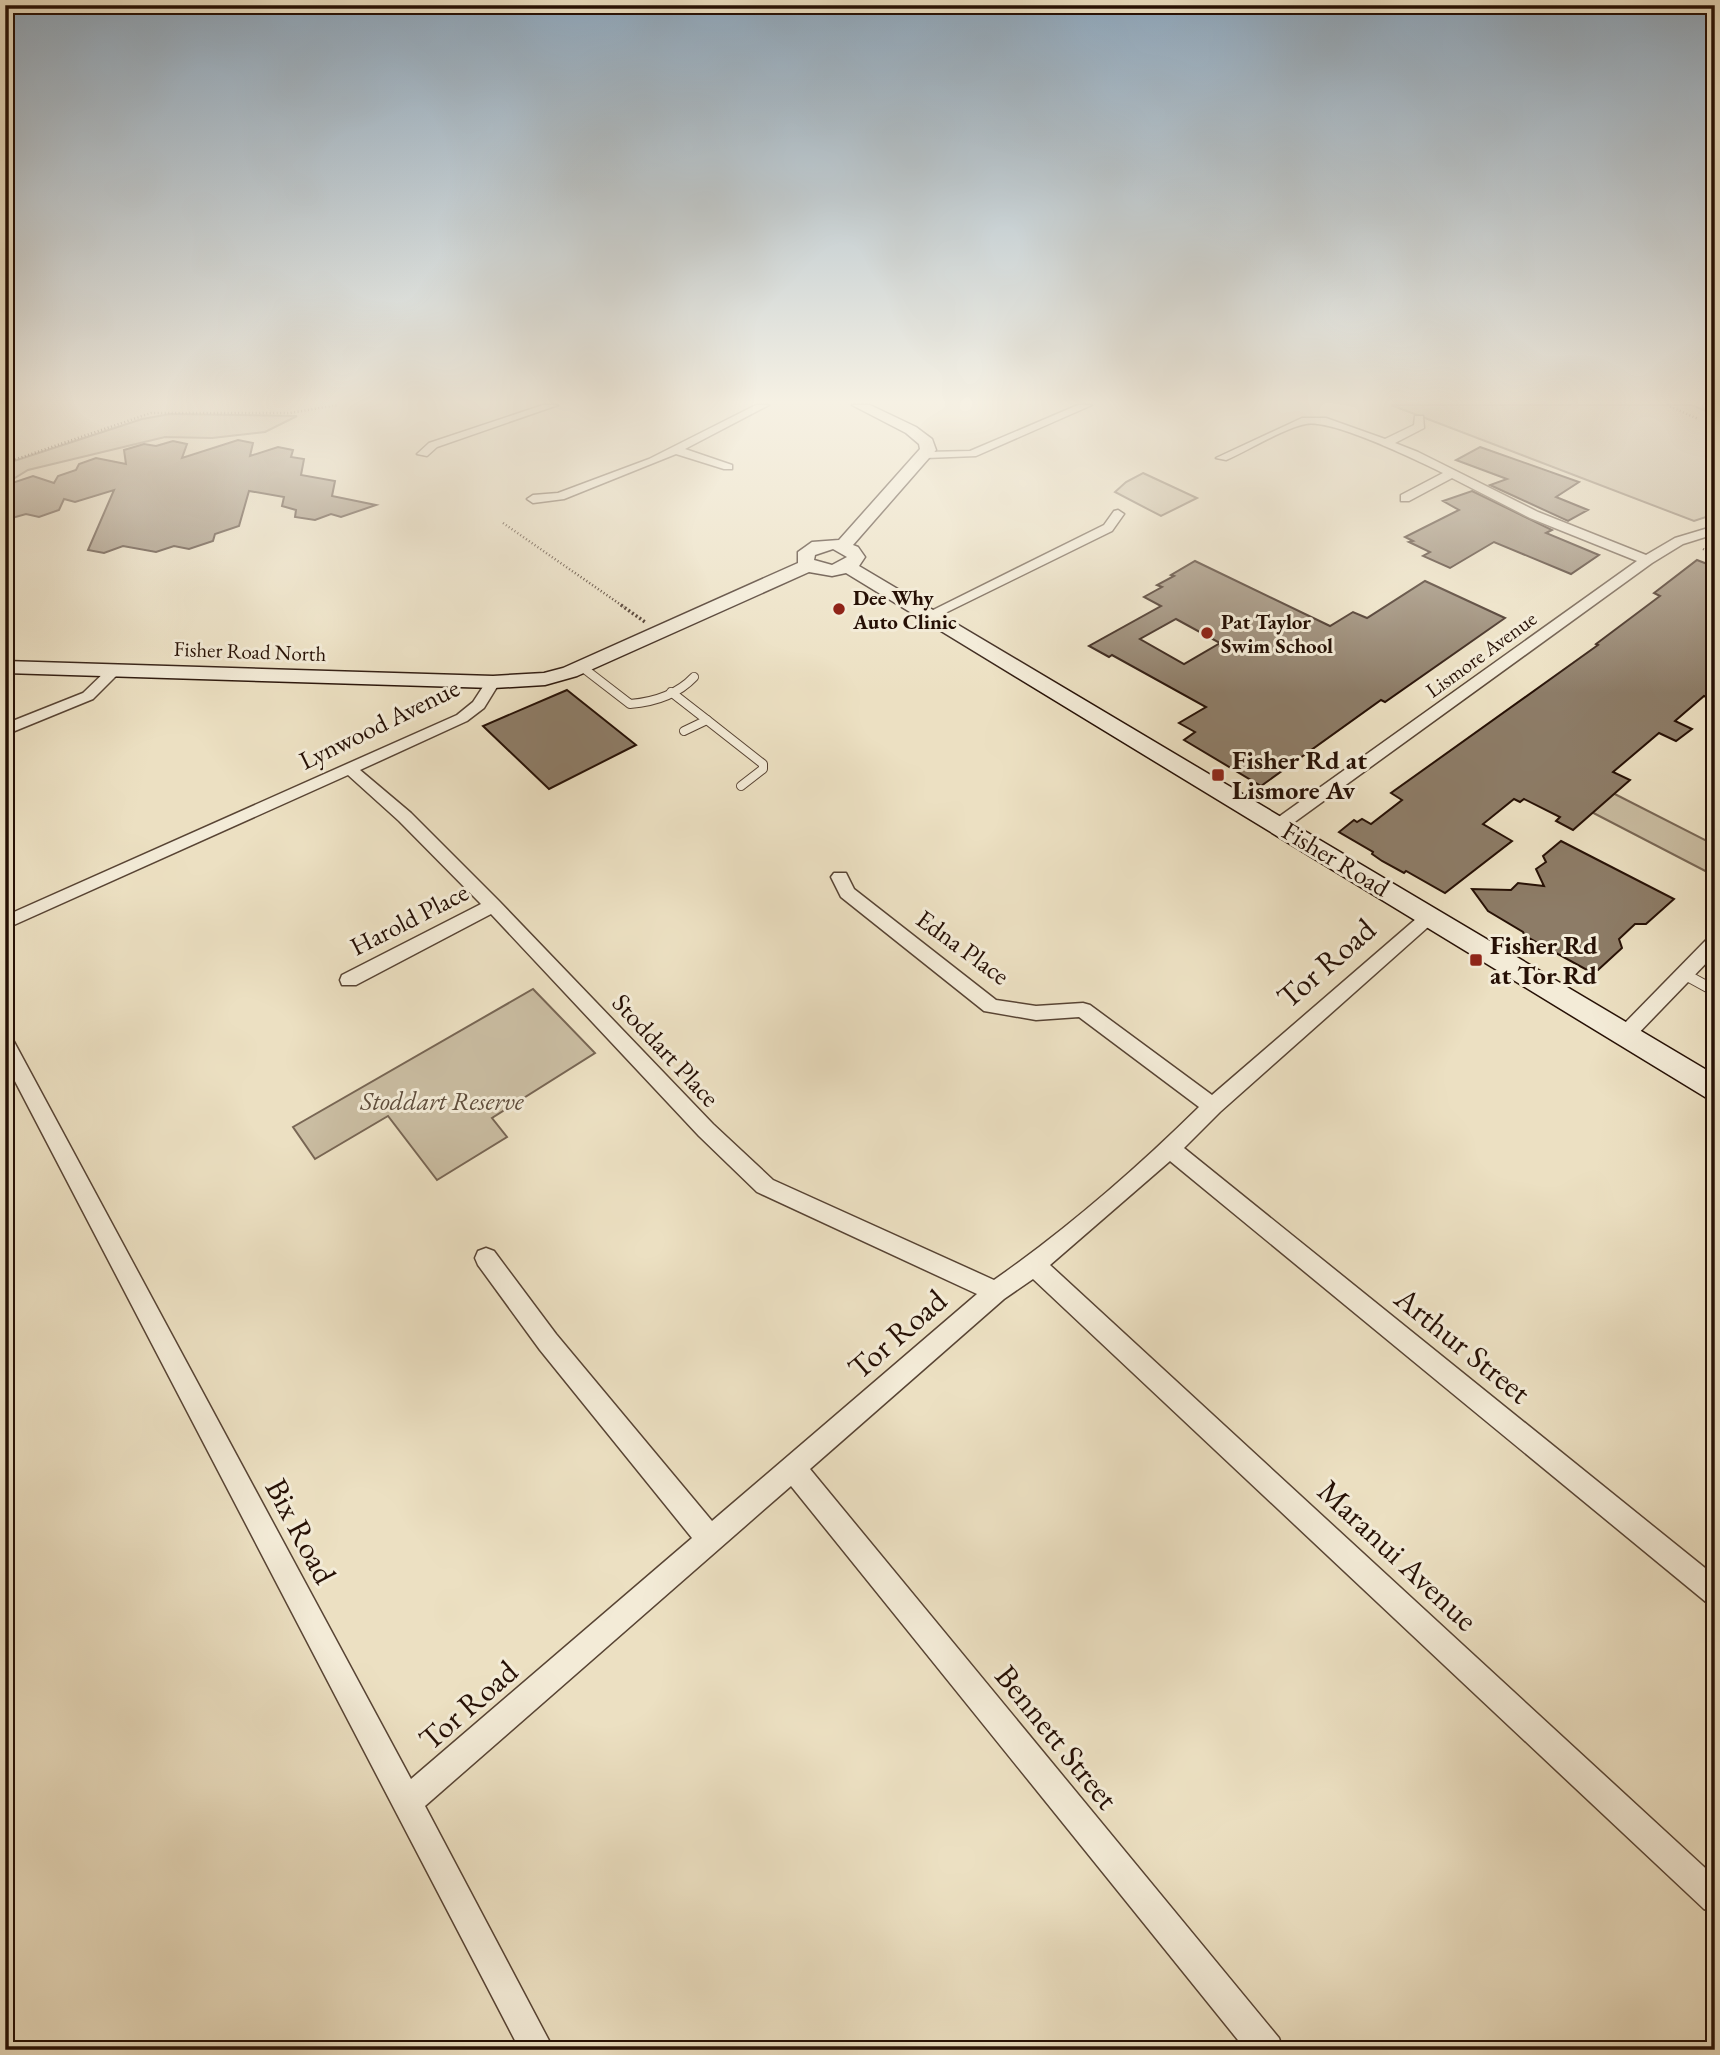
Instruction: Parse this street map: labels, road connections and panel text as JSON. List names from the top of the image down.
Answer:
{
  "streets": {
    "main road": ["Fisher Road North", "Lynwood Avenue", "Fisher Road"],
    "street": [
      "Lismore Avenue",
      "Harold Place",
      "Edna Place",
      "Tor Road",
      "Stoddart Place",
      "Arthur Street",
      "Bix Road",
      "Maranui Avenue",
      "Bennett Street"
    ]
  },
  "crossings": [
    ["Fisher Road North", "Lynwood Avenue"],
    ["Lismore Avenue", "Fisher Road"],
    ["Lynwood Avenue", "Stoddart Place"],
    ["Fisher Road", "Tor Road"],
    ["Harold Place", "Stoddart Place"],
    ["Edna Place", "Tor Road"],
    ["Tor Road", "Stoddart Place"],
    ["Tor Road", "Arthur Street"],
    ["Tor Road", "Bix Road"],
    ["Tor Road", "Maranui Avenue"],
    ["Tor Road", "Bennett Street"]
  ],
  "parks": ["Stoddart Reserve"],
  "places": {
    "other": ["Dee Why Auto Clinic", "Pat Taylor Swim School"],
    "transit": ["Fisher Rd at Lismore Av", "Fisher Rd at Tor Rd"]
  }
}
